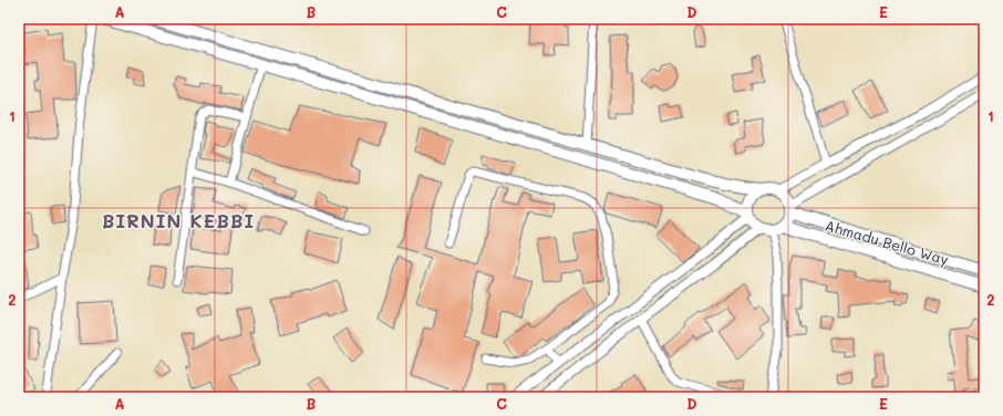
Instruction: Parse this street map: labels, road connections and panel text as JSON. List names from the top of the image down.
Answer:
{
  "streets": {
    "main road": ["Ahmadu Bello Way"]
  },
  "districts": ["BIRNIN KEBBI"],
  "grid": {
    "columns": [
      "A",
      "B",
      "C",
      "D",
      "E"
    ],
    "rows": ["1", "2"]
  }
}
